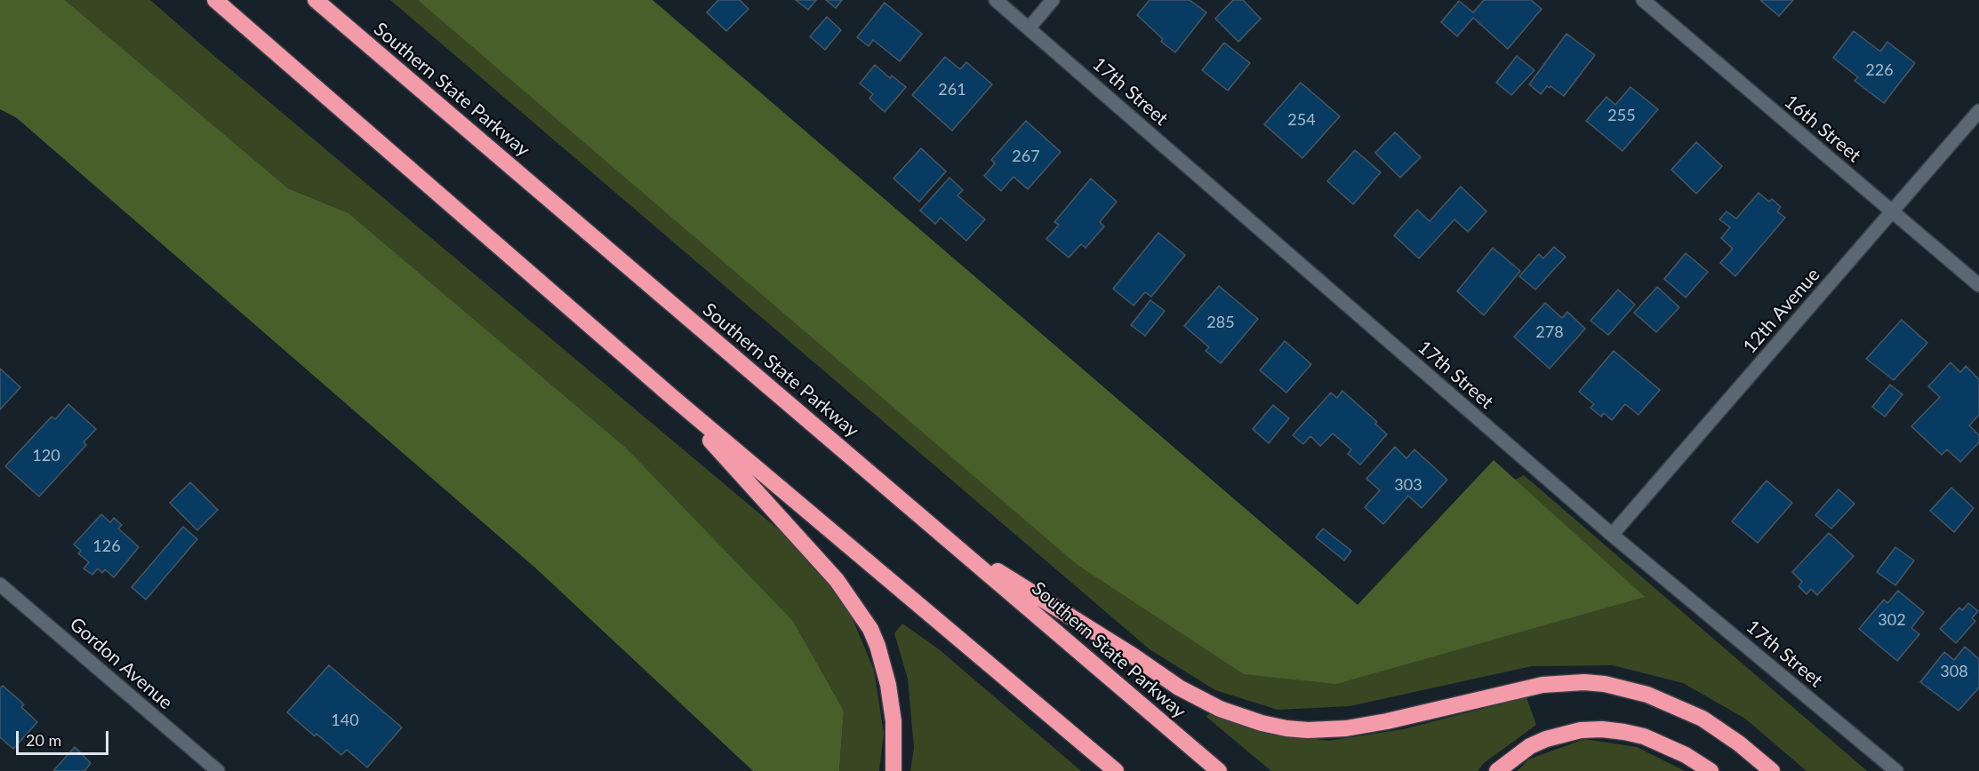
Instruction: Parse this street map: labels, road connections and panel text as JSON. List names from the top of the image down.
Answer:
{
  "streets": {
    "highway": ["Southern State Parkway"],
    "street": [
      "17th Street",
      "16th Street",
      "12th Avenue",
      "Gordon Avenue"
    ]
  },
  "crossings": [
    ["17th Street", "12th Avenue"],
    ["16th Street", "12th Avenue"]
  ],
  "house_numbers": [
    "226",
    "261",
    "255",
    "254",
    "267",
    "285",
    "278",
    "120",
    "303",
    "126",
    "302",
    "308",
    "140"
  ],
  "scale_bar": "20 m"
}
